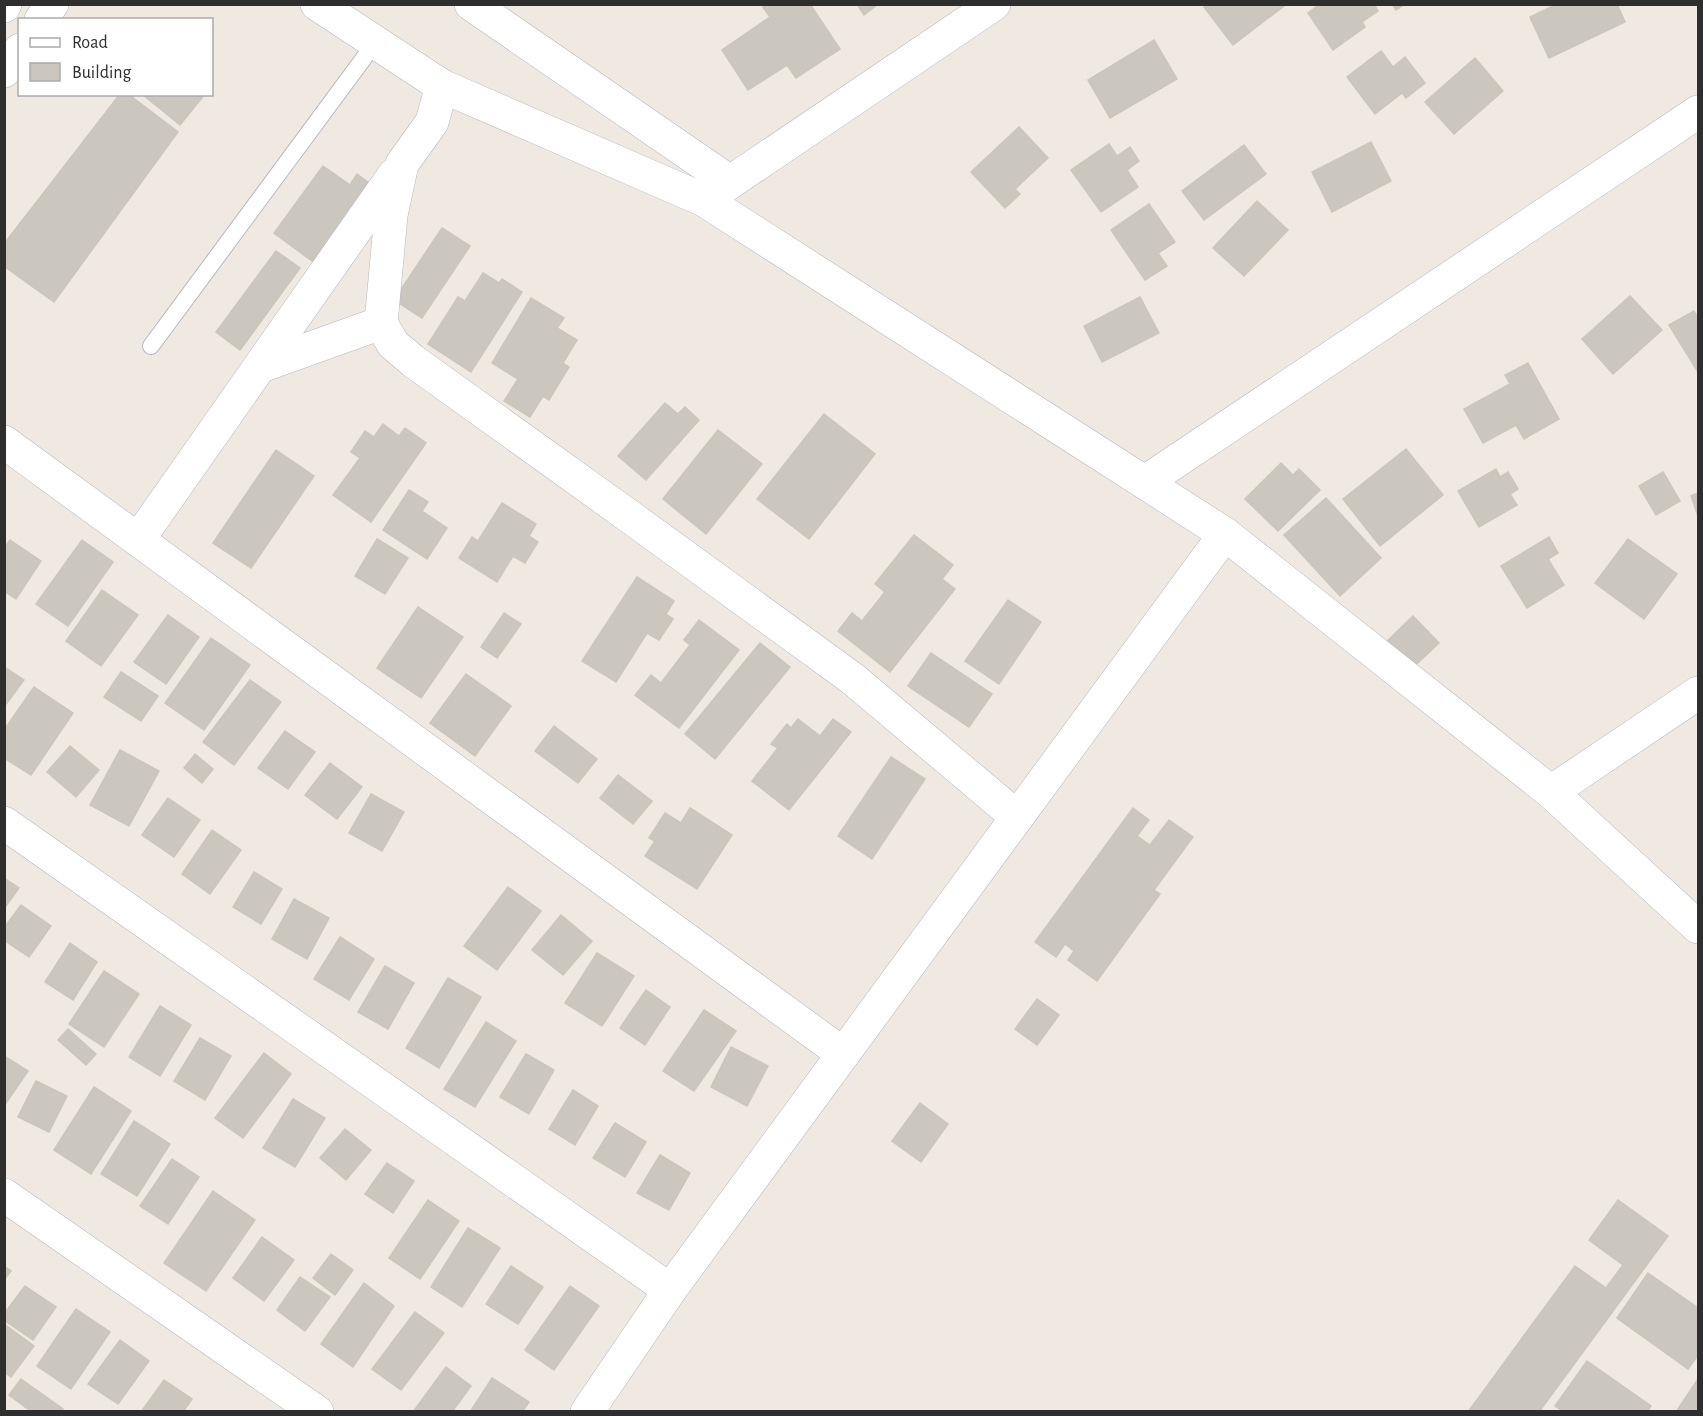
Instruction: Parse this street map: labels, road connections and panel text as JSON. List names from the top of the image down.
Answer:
{
  "legend": ["Road", "Building"]
}
